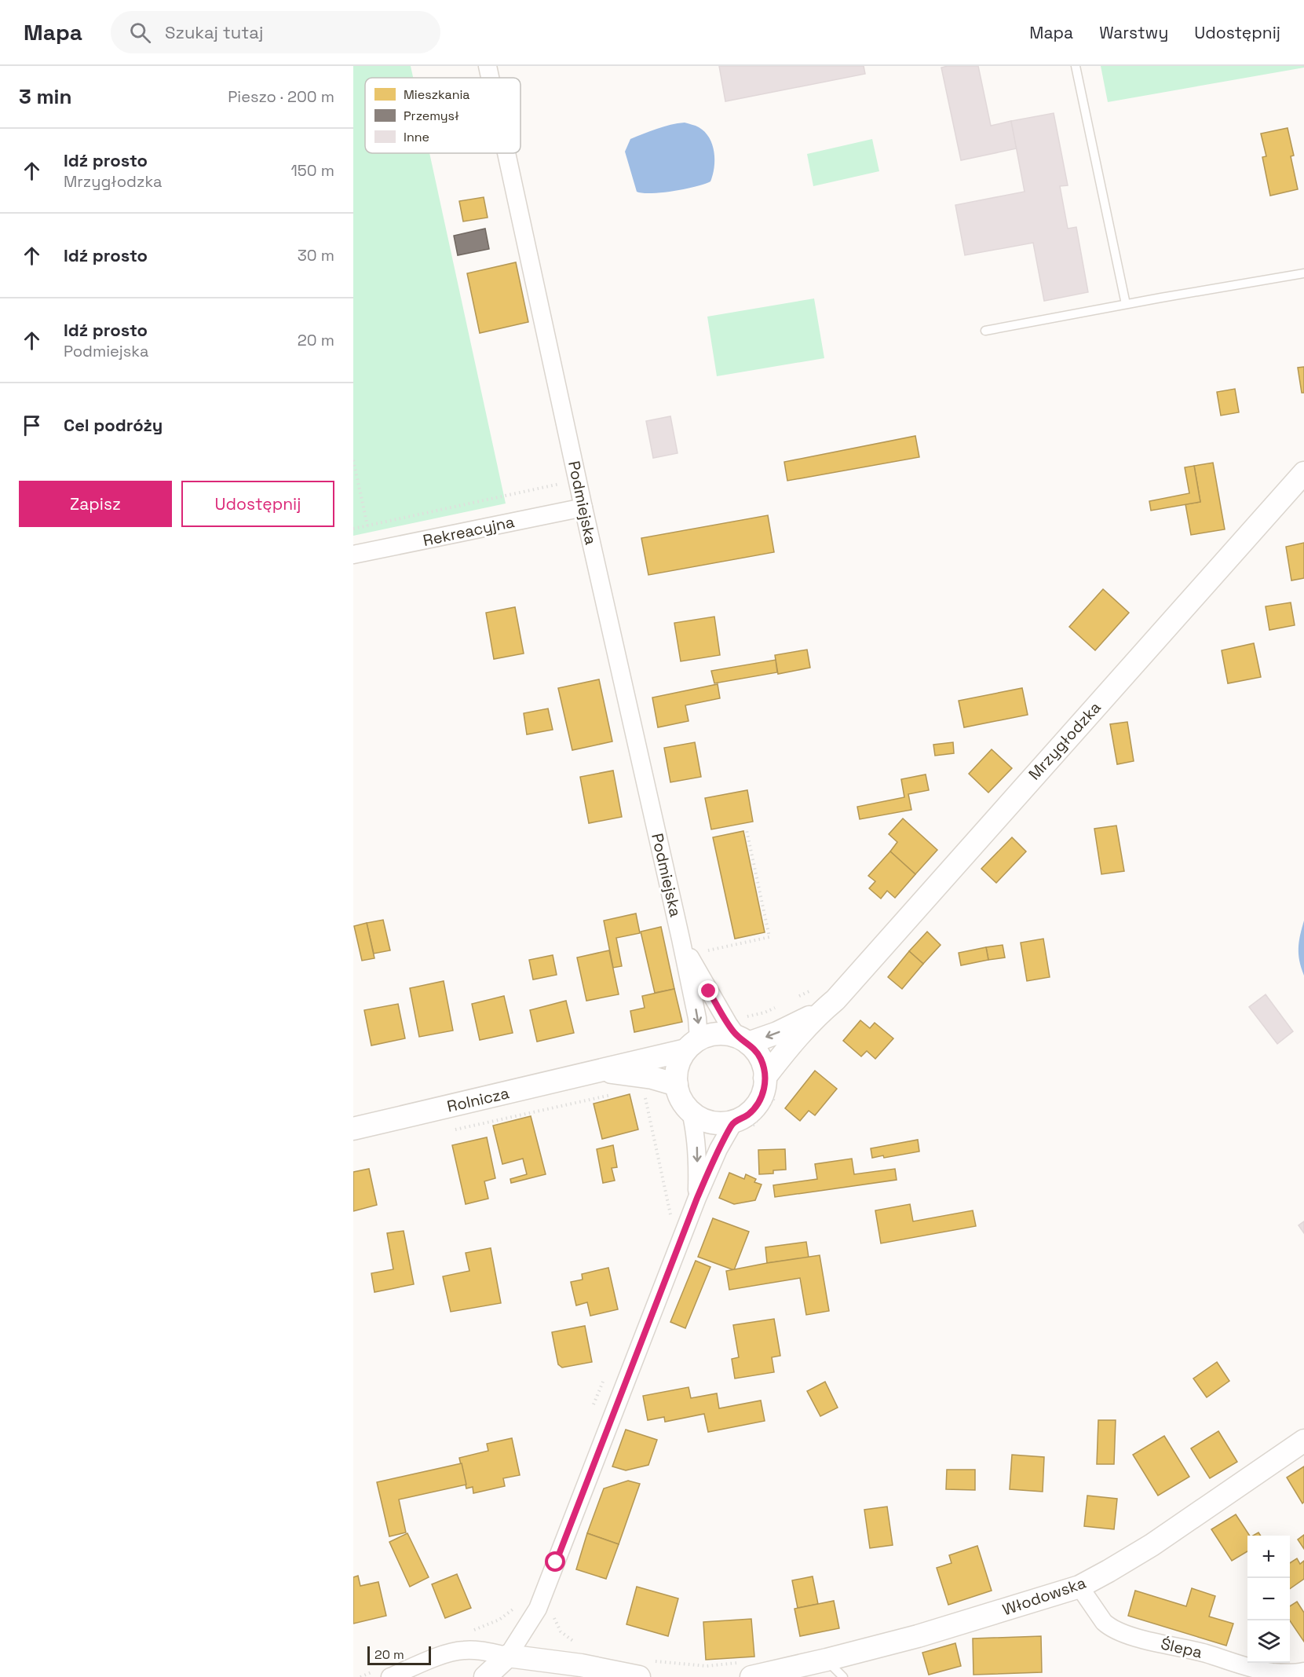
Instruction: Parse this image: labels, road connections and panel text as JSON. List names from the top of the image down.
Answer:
{
  "streets": {
    "street": [
      "Podmiejska",
      "Rekreacyjna",
      "Mrzygłodzka",
      "Rolnicza",
      "Włodowska",
      "Ślepa"
    ]
  },
  "crossings": [
    ["Podmiejska", "Rekreacyjna"],
    ["Podmiejska", "Mrzygłodzka"],
    ["Podmiejska", "Rolnicza"],
    ["Mrzygłodzka", "Rolnicza"],
    ["Włodowska", "Ślepa"]
  ],
  "legend": ["Mieszkania", "Przemysł", "Inne"],
  "scale_bar": "20 m",
  "page": {
    "header": "Mapa",
    "search": "Szukaj tutaj",
    "nav": ["Mapa", "Warstwy", "Udostępnij"],
    "heading": ["3 min", "Pieszo · 200 m"],
    "list": [
      ["Idź prosto", "Mrzygłodzka", "150 m"],
      ["Idź prosto", "30 m"],
      ["Idź prosto", "Podmiejska", "20 m"],
      "Cel podróży"
    ],
    "buttons": ["Zapisz", "Udostępnij"],
    "map_buttons": ["+", "−"],
    "scale": "20 m"
  }
}
